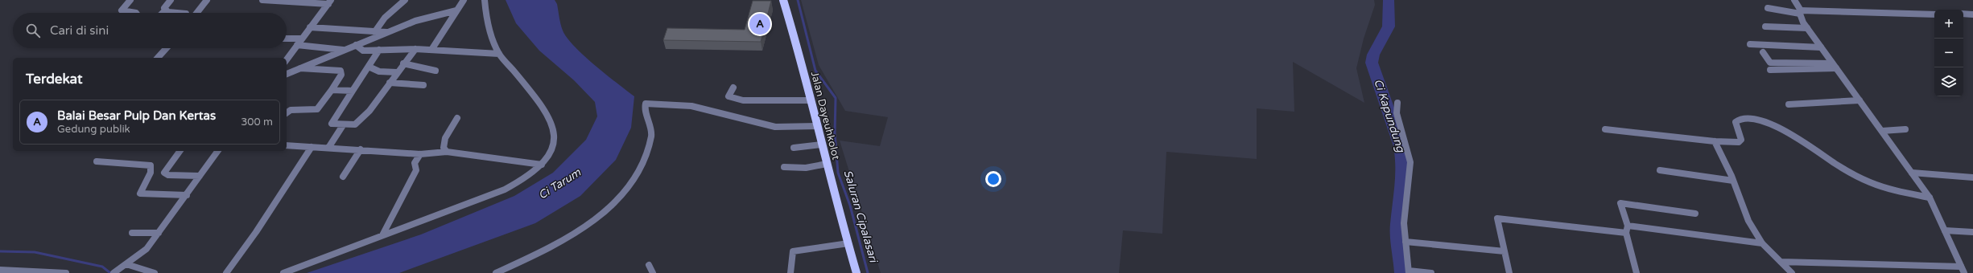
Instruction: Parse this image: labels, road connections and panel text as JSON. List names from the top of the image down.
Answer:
{
  "streets": {
    "main road": ["Jalan Dayeuhkolot"]
  },
  "water": ["Ci Kapundung", "Ci Tarum", "Saluran Cipalasari"],
  "page": {
    "map_buttons": ["+", "−"],
    "pins": "A",
    "search": "Cari di sini",
    "heading": "Terdekat",
    "list": [
      {
        "mark": "A",
        "name": "Balai Besar Pulp Dan Kertas",
        "note": "Gedung publik",
        "value": "300 m"
      }
    ]
  }
}
